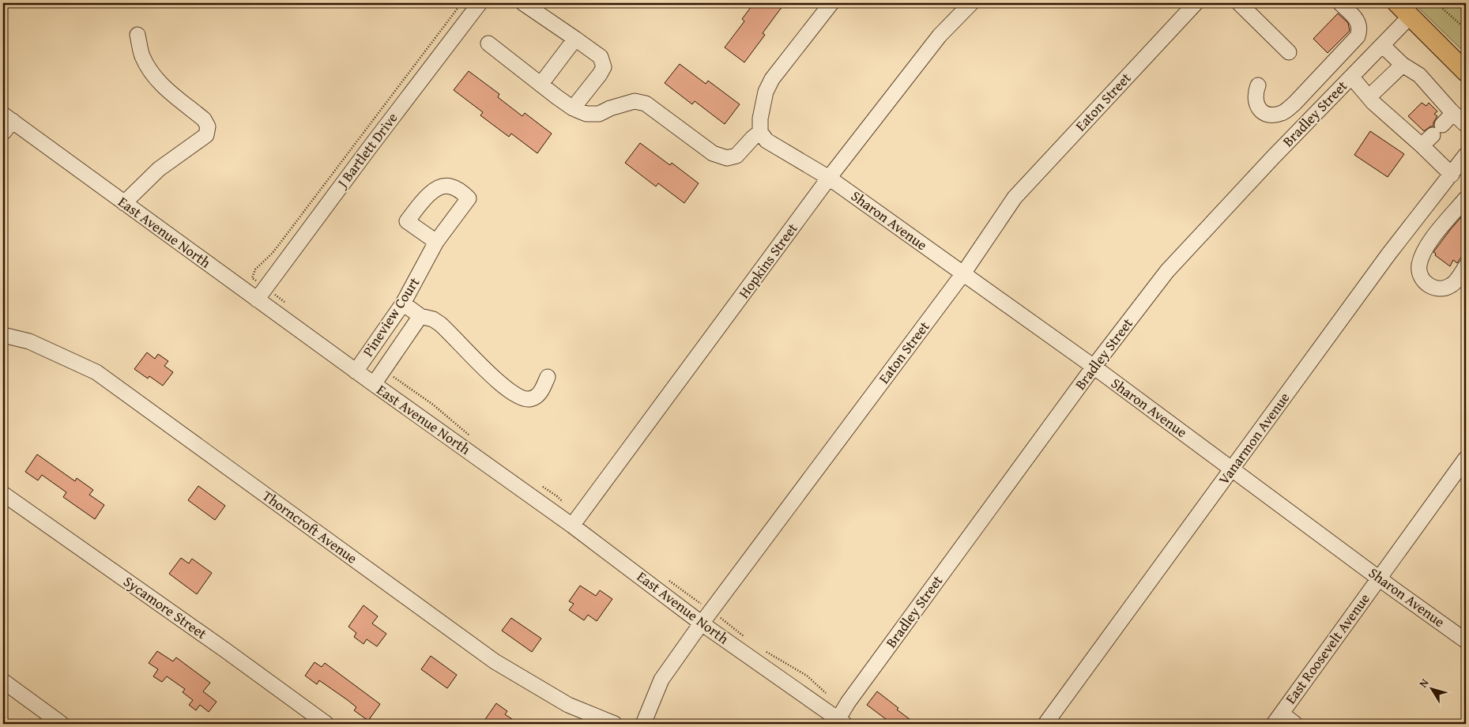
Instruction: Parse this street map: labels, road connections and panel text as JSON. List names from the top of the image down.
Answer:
{
  "streets": {
    "street": [
      "Eaton Street",
      "Bradley Street",
      "J Bartlett Drive",
      "Sharon Avenue",
      "East Avenue North",
      "Hopkins Street",
      "Pineview Court",
      "Vanarmon Avenue",
      "Thorncroft Avenue",
      "Sycamore Street",
      "East Roosevelt Avenue"
    ]
  },
  "crossings": [
    ["Eaton Street", "Sharon Avenue"],
    ["Eaton Street", "East Avenue North"],
    ["Bradley Street", "Sharon Avenue"],
    ["Bradley Street", "East Avenue North"],
    ["J Bartlett Drive", "East Avenue North"],
    ["Sharon Avenue", "Hopkins Street"],
    ["Sharon Avenue", "Vanarmon Avenue"],
    ["Sharon Avenue", "East Roosevelt Avenue"],
    ["East Avenue North", "Hopkins Street"],
    ["East Avenue North", "Pineview Court"]
  ],
  "north": "top left"
}
